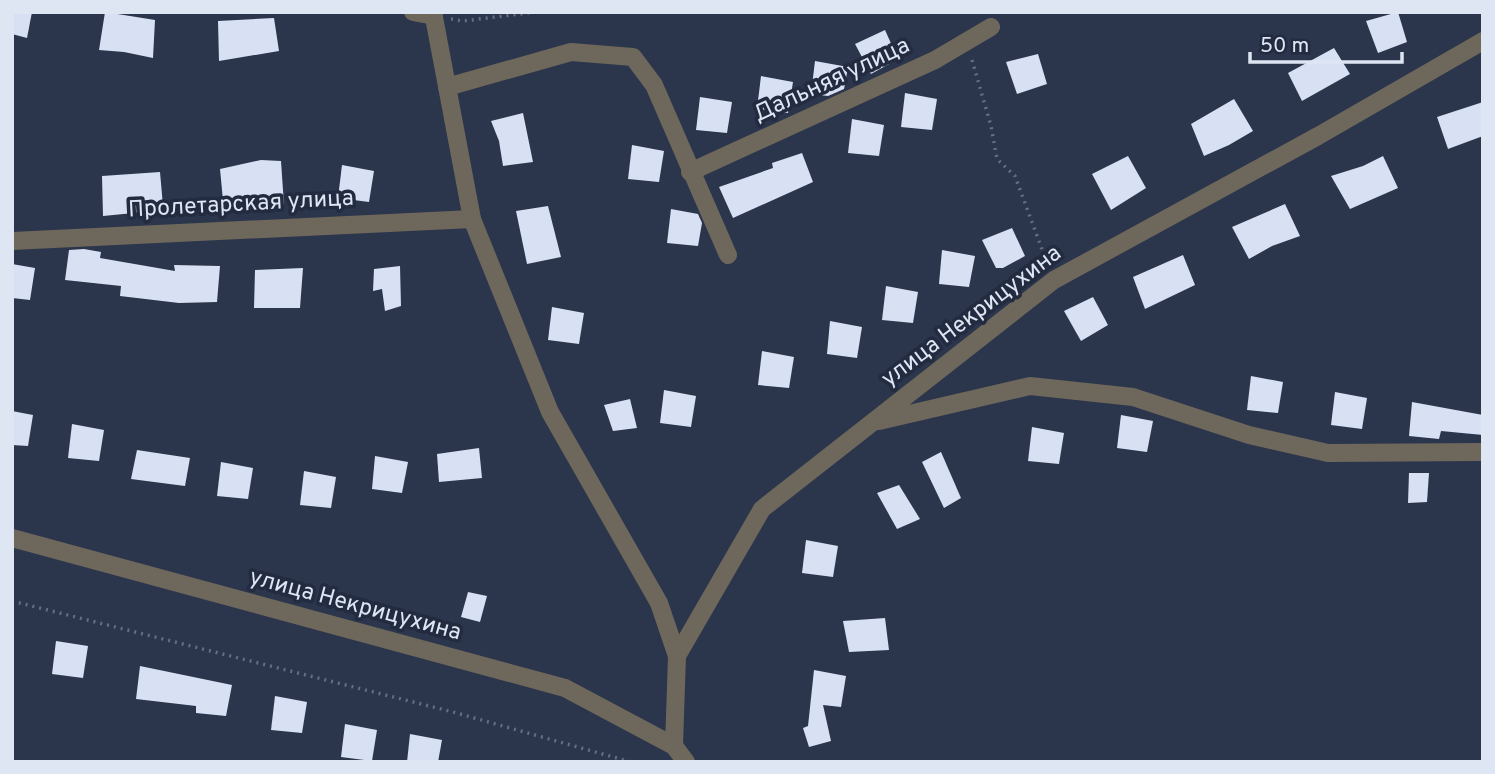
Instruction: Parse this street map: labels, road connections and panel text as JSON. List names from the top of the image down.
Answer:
{
  "streets": {
    "street": ["Дальняя улица", "Пролетарская улица", "улица Некрицухина"]
  },
  "scale_bar": "50 m"
}
